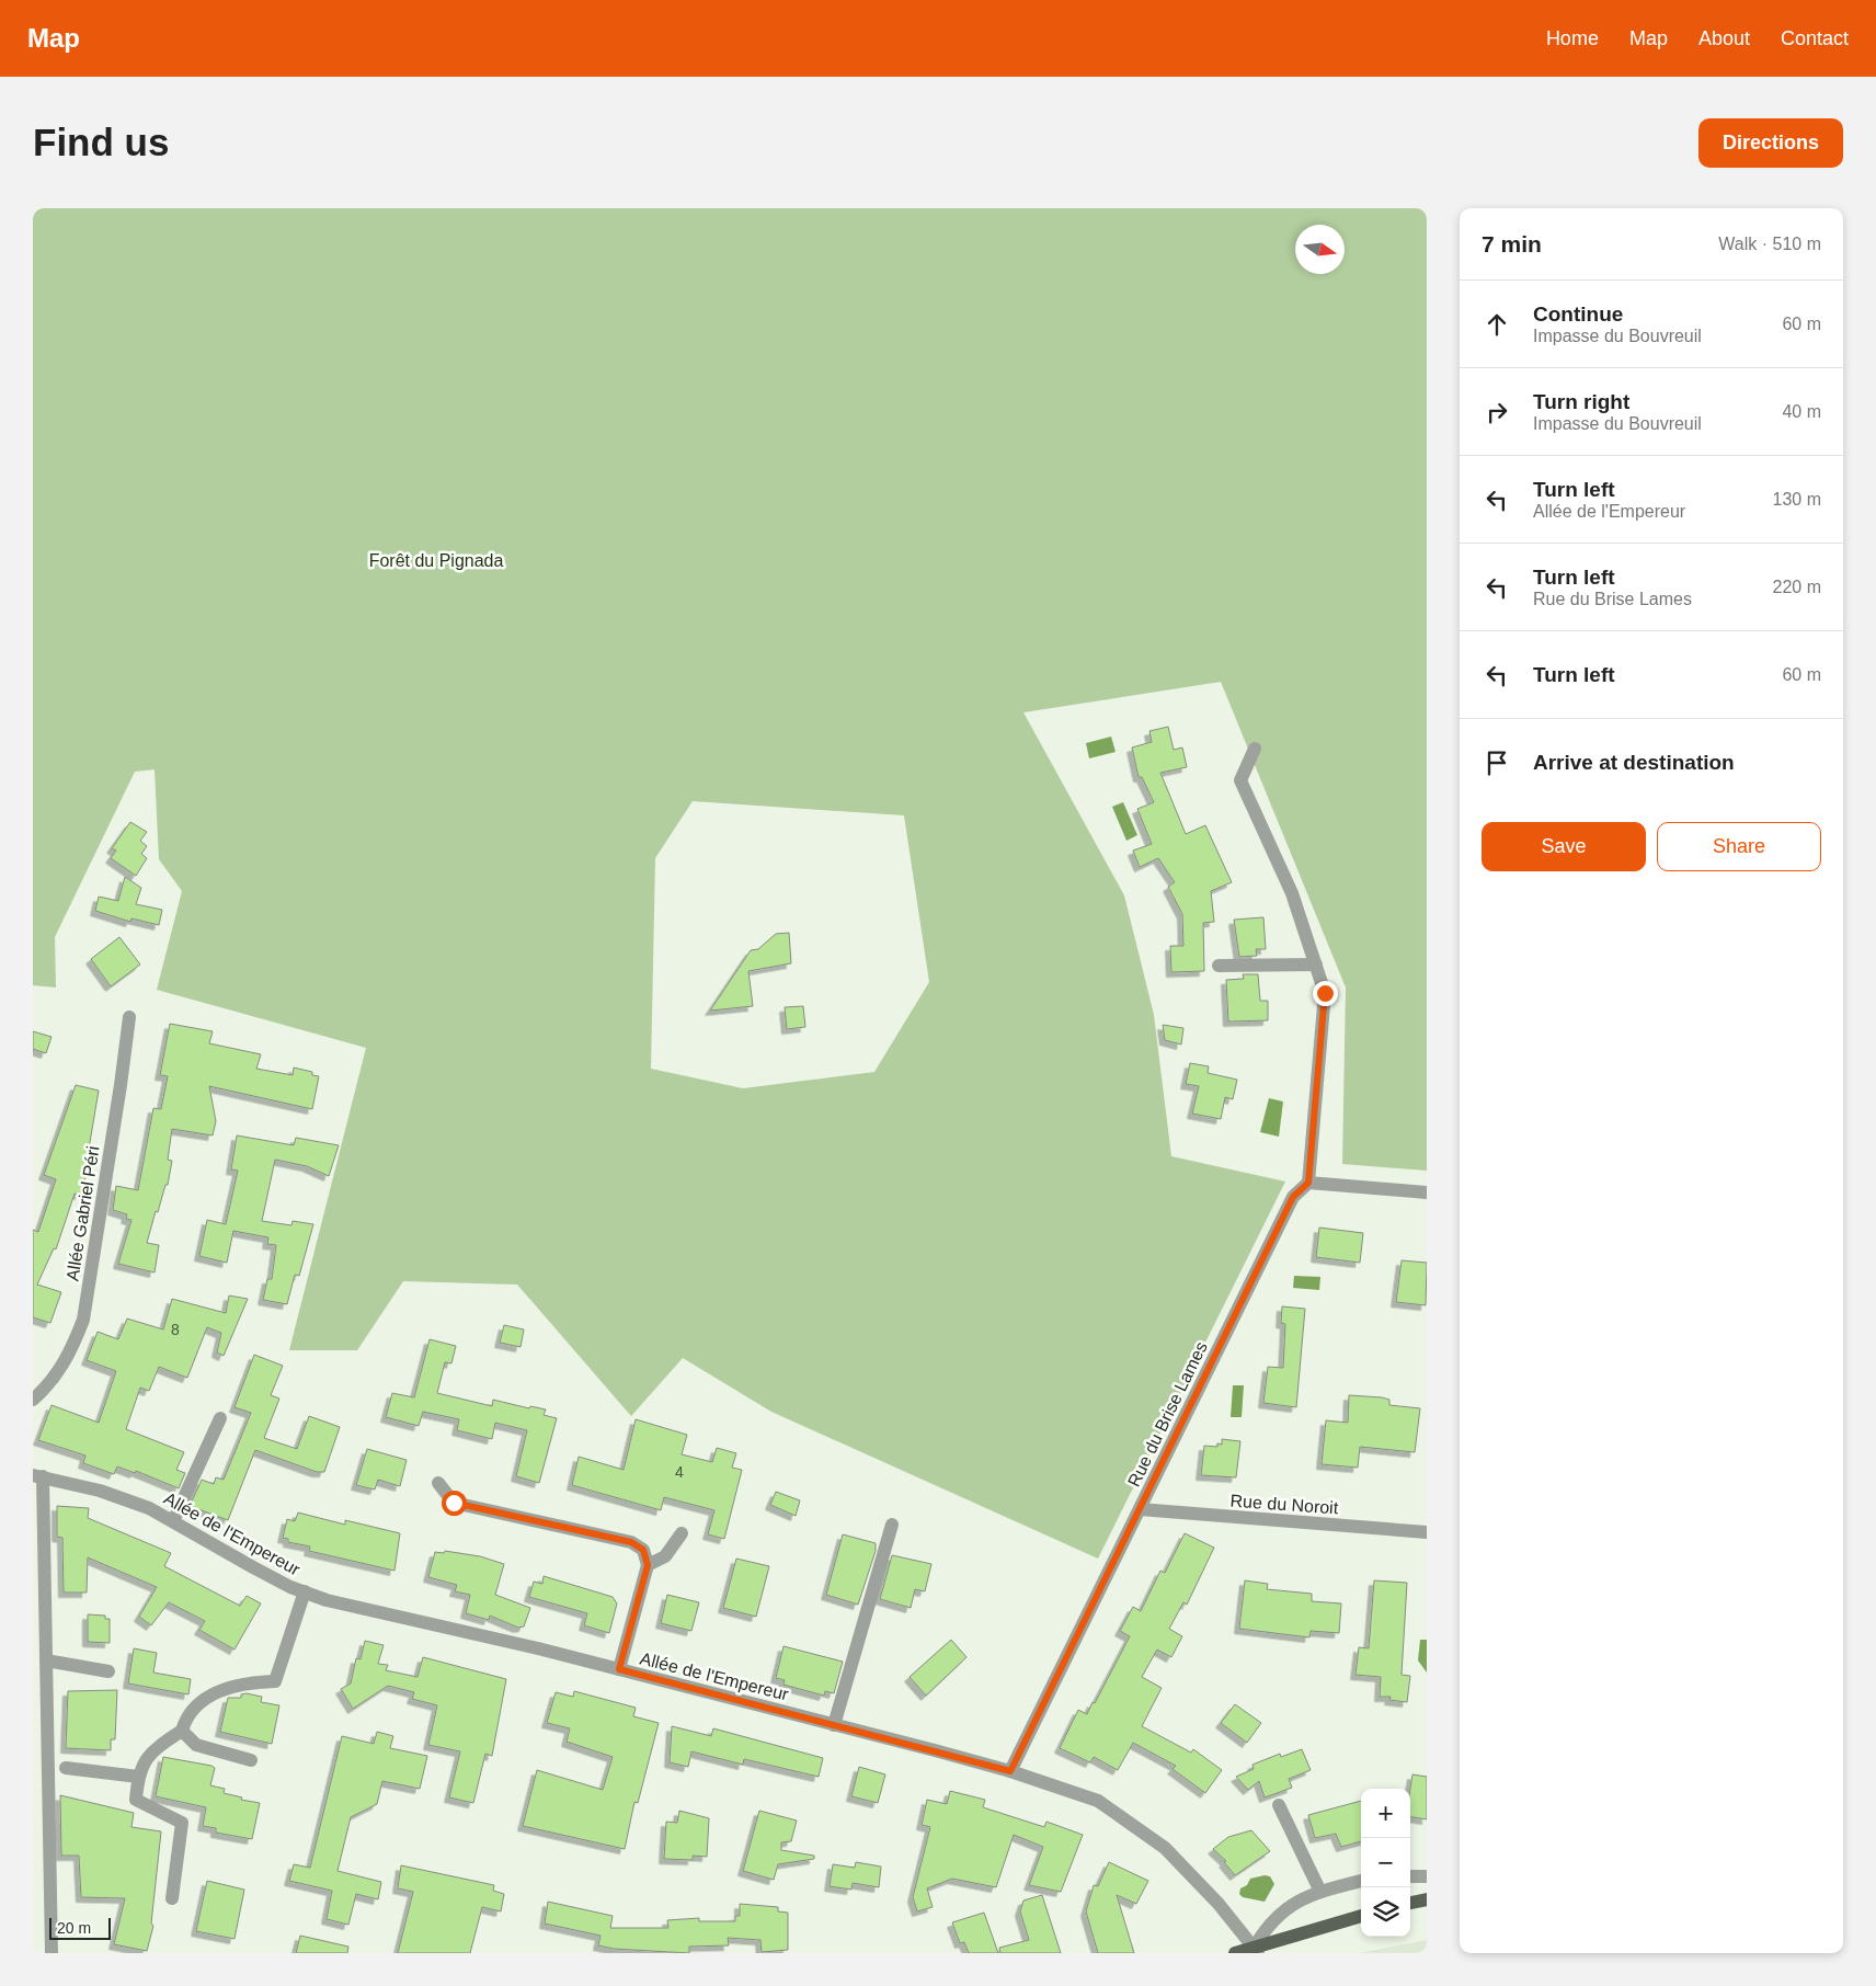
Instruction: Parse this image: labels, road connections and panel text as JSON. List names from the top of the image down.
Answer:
{
  "streets": {
    "street": [
      "Allée Gabriel Péri",
      "Rue du Brise Lames",
      "Rue du Noroit",
      "Allée de l'Empereur"
    ]
  },
  "crossings": [
    ["Rue du Brise Lames", "Rue du Noroit"],
    ["Rue du Brise Lames", "Allée de l'Empereur"]
  ],
  "parks": ["Forêt du Pignada"],
  "house_numbers": ["8", "4"],
  "scale_bar": "20 m",
  "north": "right",
  "page": {
    "header": "Map",
    "nav": [
      "Home",
      "Map",
      "About",
      "Contact"
    ],
    "buttons": [
      "Directions",
      ["Save", "Share"]
    ],
    "title": "Find us",
    "heading": ["7 min", "Walk · 510 m"],
    "list": [
      ["Continue", "Impasse du Bouvreuil", "60 m"],
      ["Turn right", "Impasse du Bouvreuil", "40 m"],
      ["Turn left", "Allée de l'Empereur", "130 m"],
      ["Turn left", "Rue du Brise Lames", "220 m"],
      ["Turn left", "60 m"],
      "Arrive at destination"
    ],
    "map_buttons": ["+", "−"],
    "scale": "20 m"
  }
}
